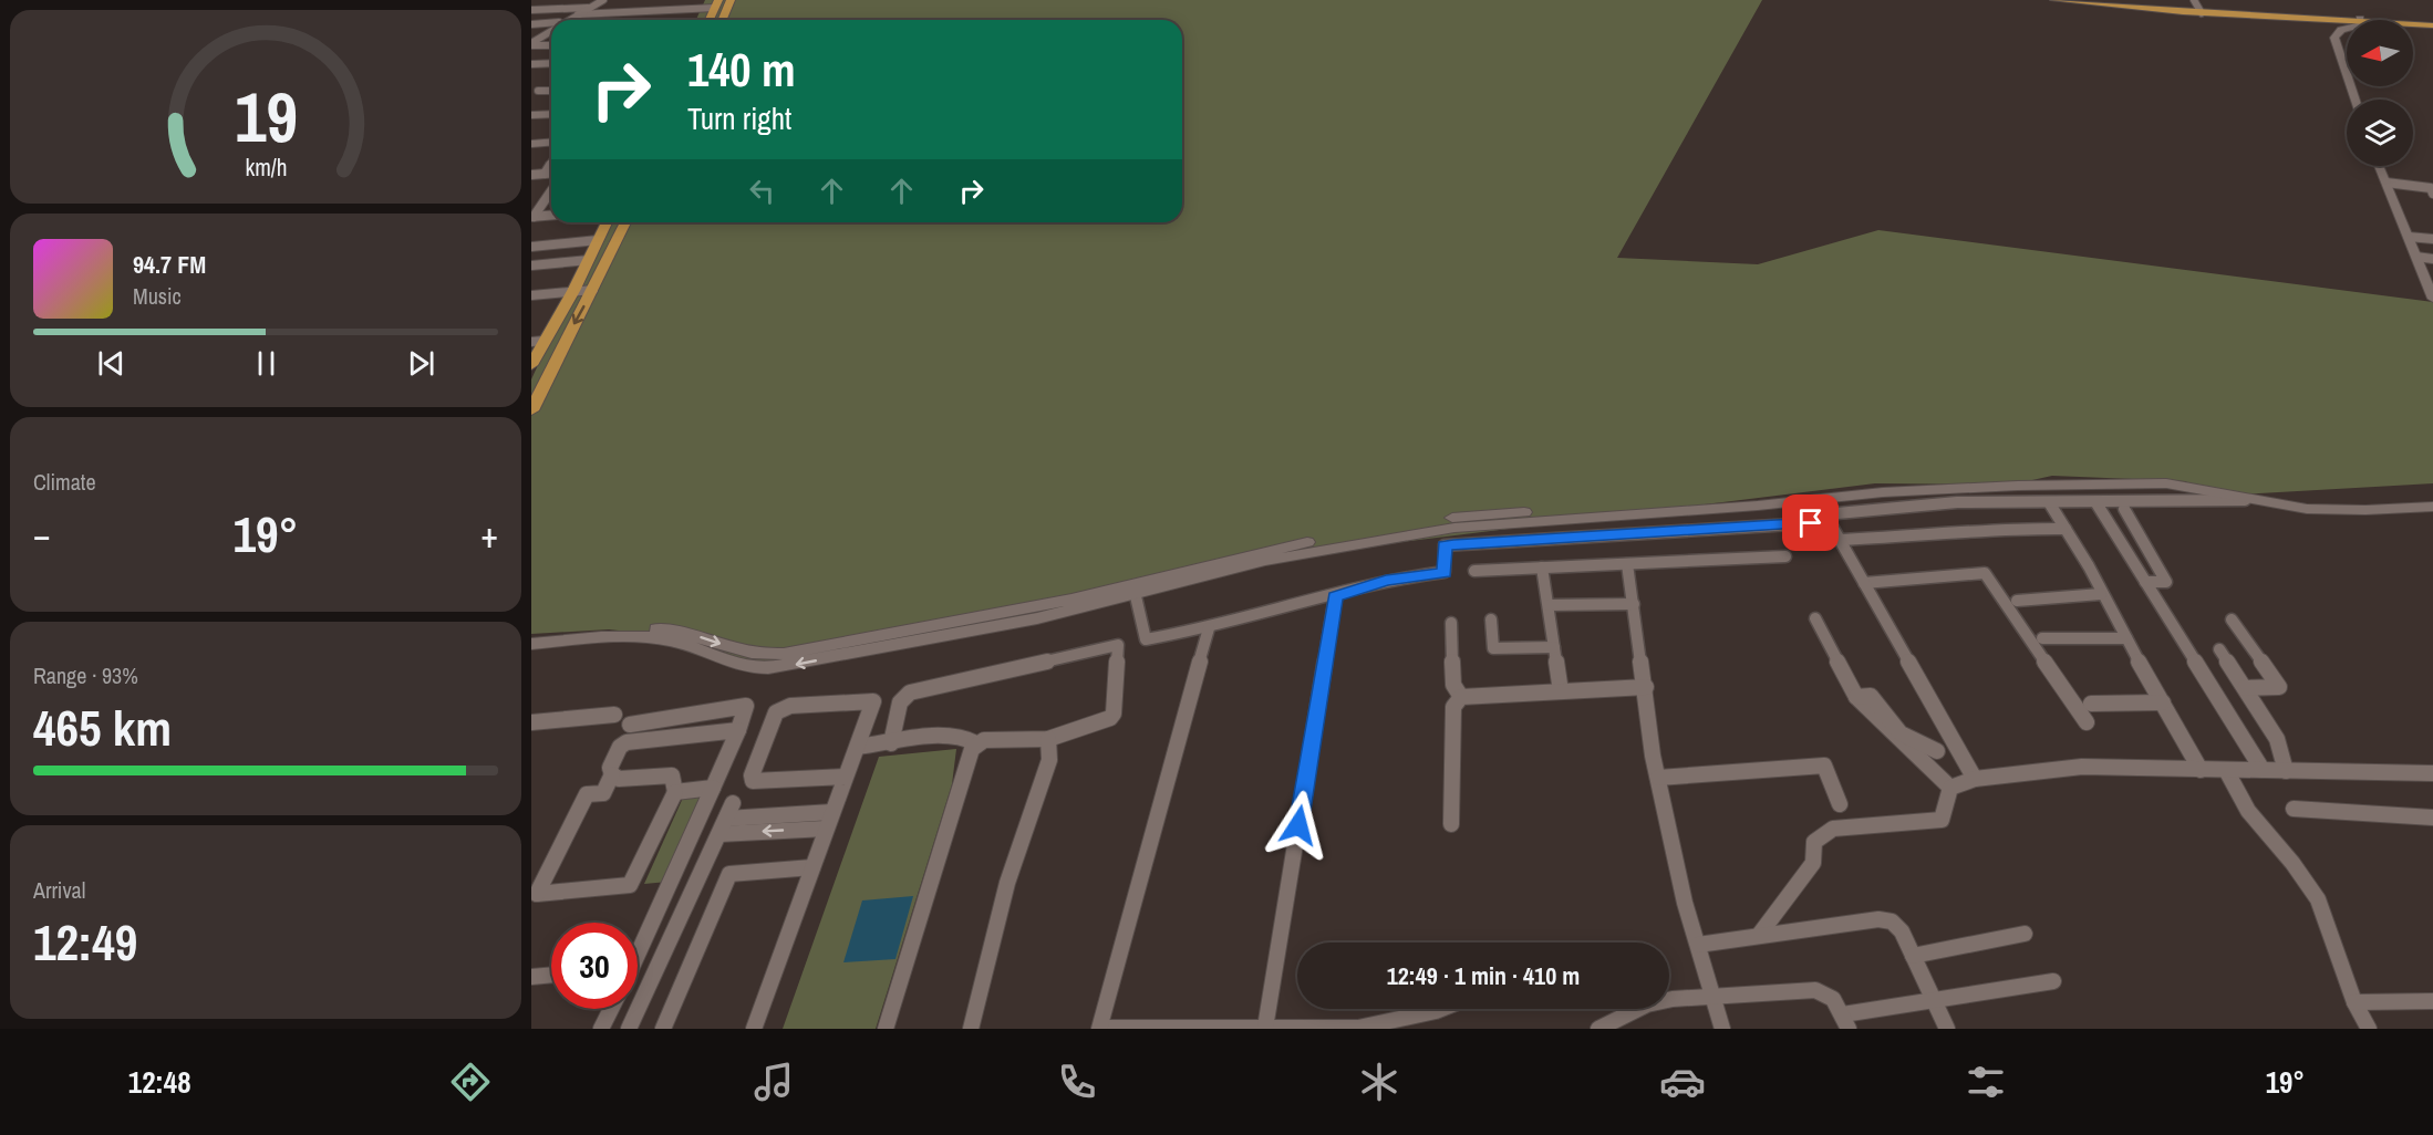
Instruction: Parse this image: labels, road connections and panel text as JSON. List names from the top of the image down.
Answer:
{
  "north": "left",
  "page": {
    "turn": ["140 m", "Turn right"],
    "song": ["94.7 FM", "Music"],
    "tile": [
      "Climate",
      ["Range · 93%", "465 km"],
      ["Arrival", "12:49"]
    ],
    "heat": ["−", "19°", "+"],
    "limit": "30",
    "trip": "12:49 · 1 min · 410 m",
    "tabs": ["12:48", "19°"],
    "gauge": ["19", "km/h"]
  }
}
